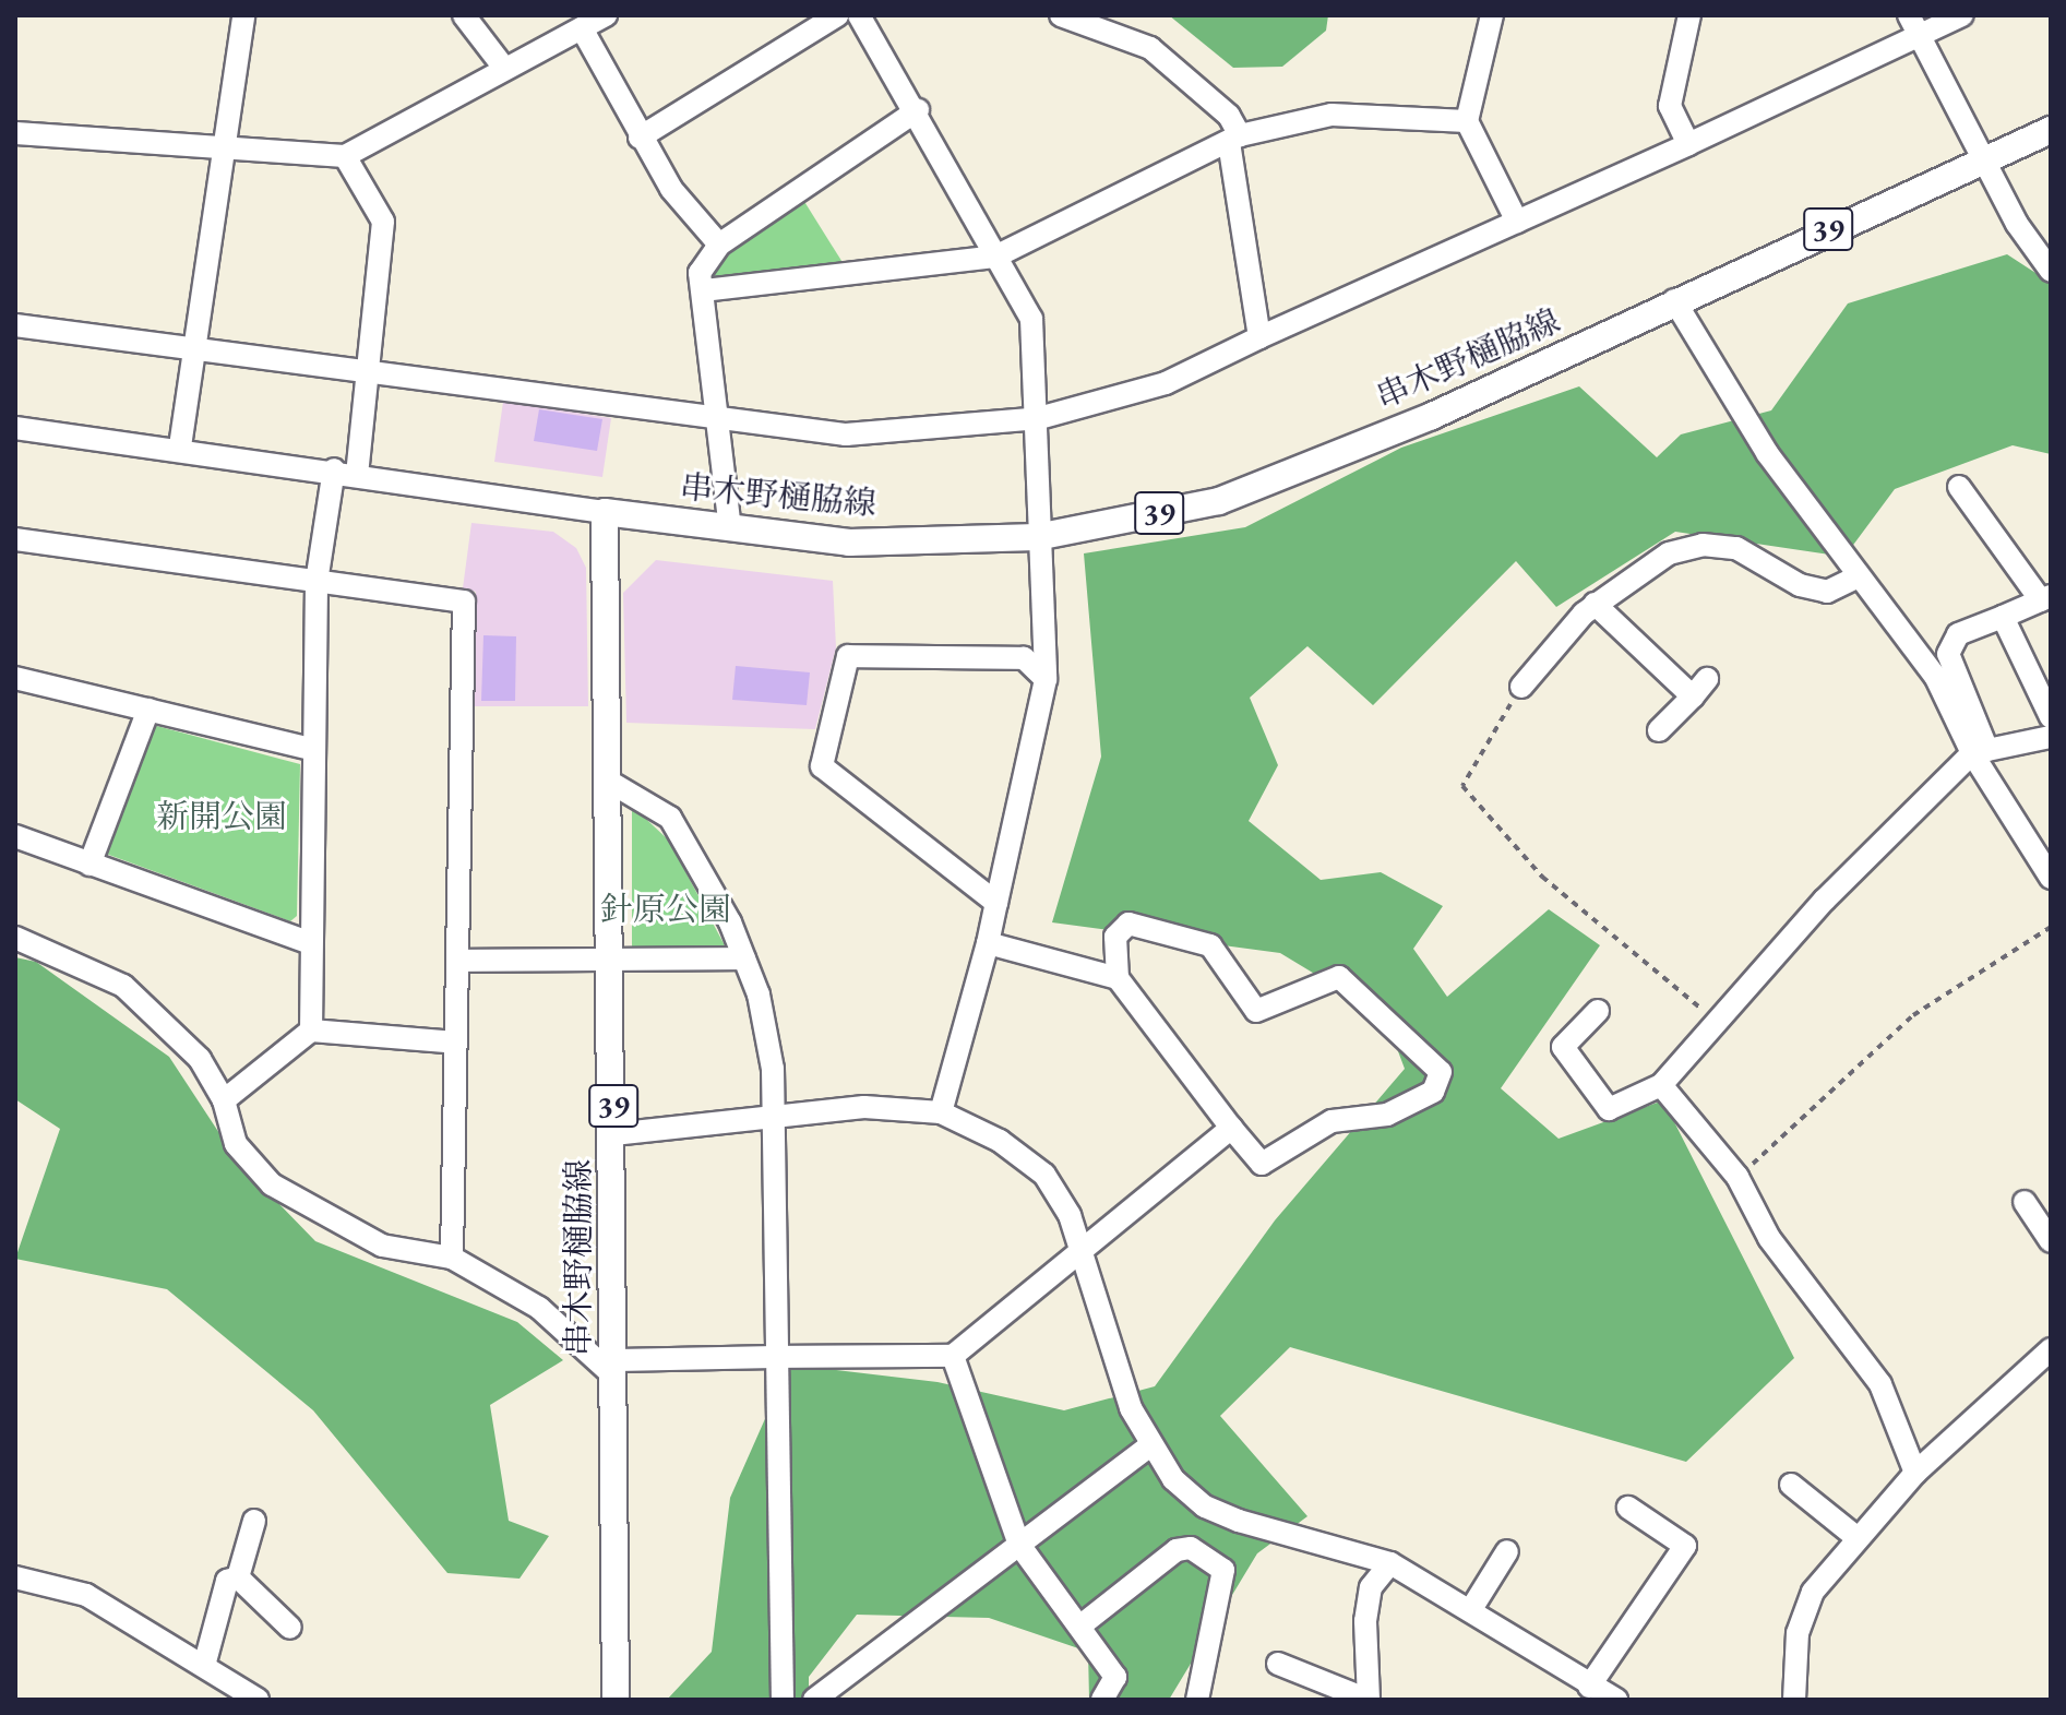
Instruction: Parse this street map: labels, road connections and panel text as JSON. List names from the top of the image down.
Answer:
{
  "streets": {
    "main road": ["39", "串木野樋脇線"]
  },
  "parks": ["新開公園", "針原公園"]
}
